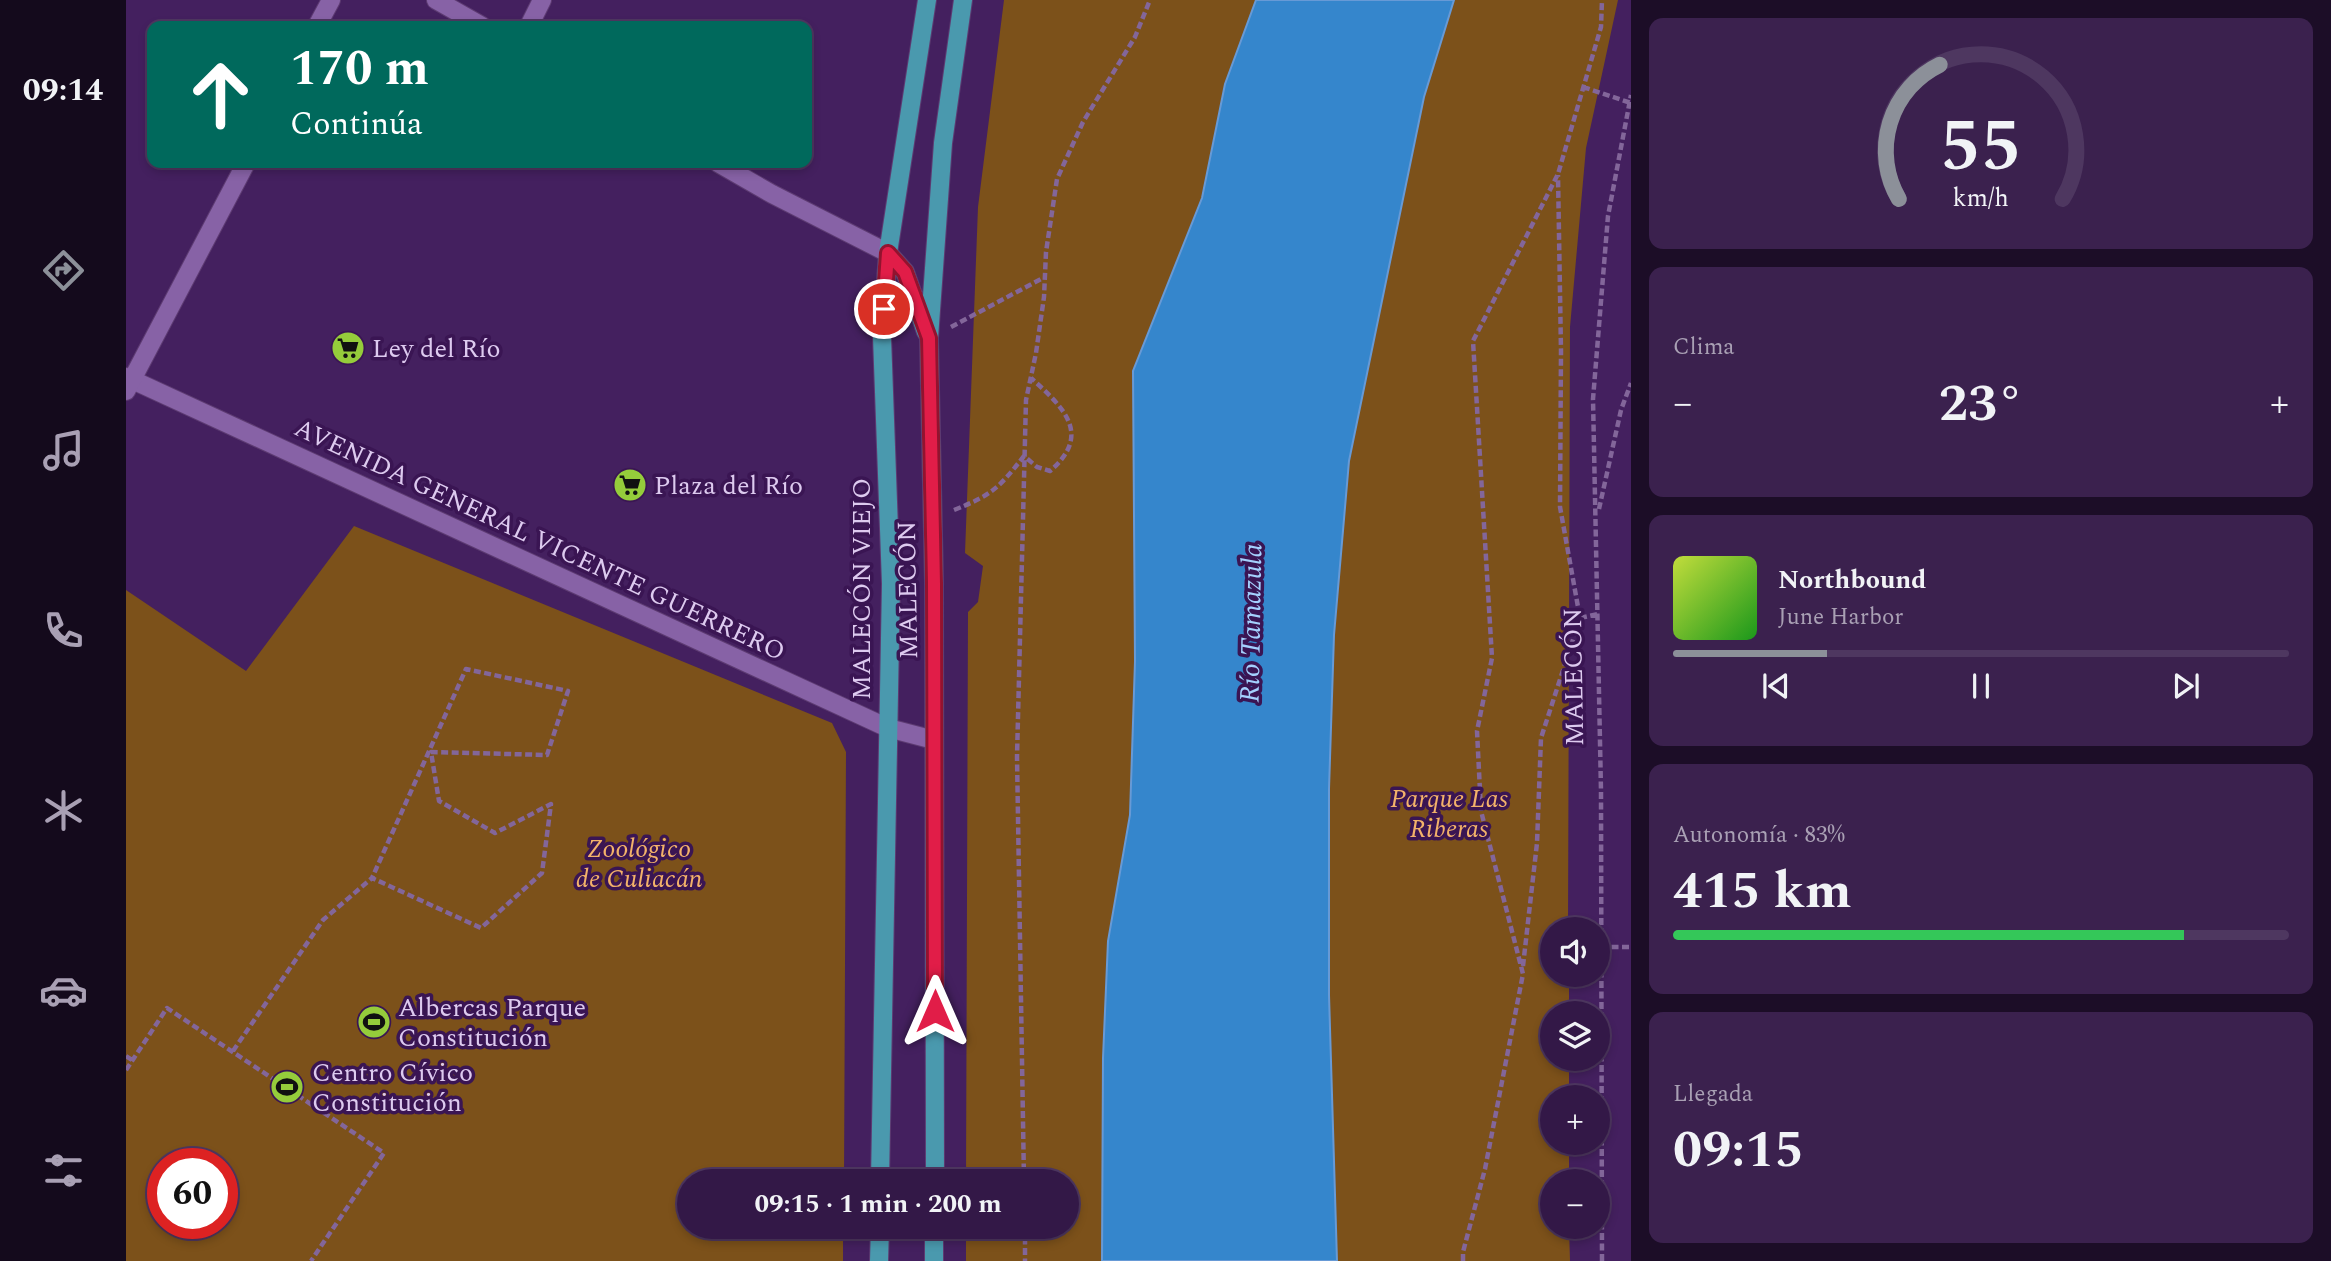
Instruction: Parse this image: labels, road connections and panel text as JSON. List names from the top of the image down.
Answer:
{
  "streets": {
    "main road": ["MALECÓN VIEJO", "MALECÓN"],
    "street": ["AVENIDA GENERAL VICENTE GUERRERO"]
  },
  "crossings": [
    ["AVENIDA GENERAL VICENTE GUERRERO", "MALECÓN VIEJO"],
    ["AVENIDA GENERAL VICENTE GUERRERO", "MALECÓN"]
  ],
  "water": ["Río Tamazula"],
  "parks": ["Parque Las Riberas", "Zoológico de Culiacán"],
  "places": {
    "supermarket": ["Ley del Río", "Plaza del Río"],
    "sports": ["Albercas Parque Constitución", "Centro Cívico Constitución"]
  },
  "page": {
    "tabs": "09:14",
    "turn": ["170 m", "Continúa"],
    "tile": [
      "Clima",
      ["Autonomía · 83%", "415 km"],
      ["Llegada", "09:15"]
    ],
    "heat": ["−", "23°", "+"],
    "song": ["Northbound", "June Harbor"],
    "map_buttons": ["+", "−"],
    "limit": "60",
    "trip": "09:15 · 1 min · 200 m",
    "gauge": ["55", "km/h"]
  }
}
